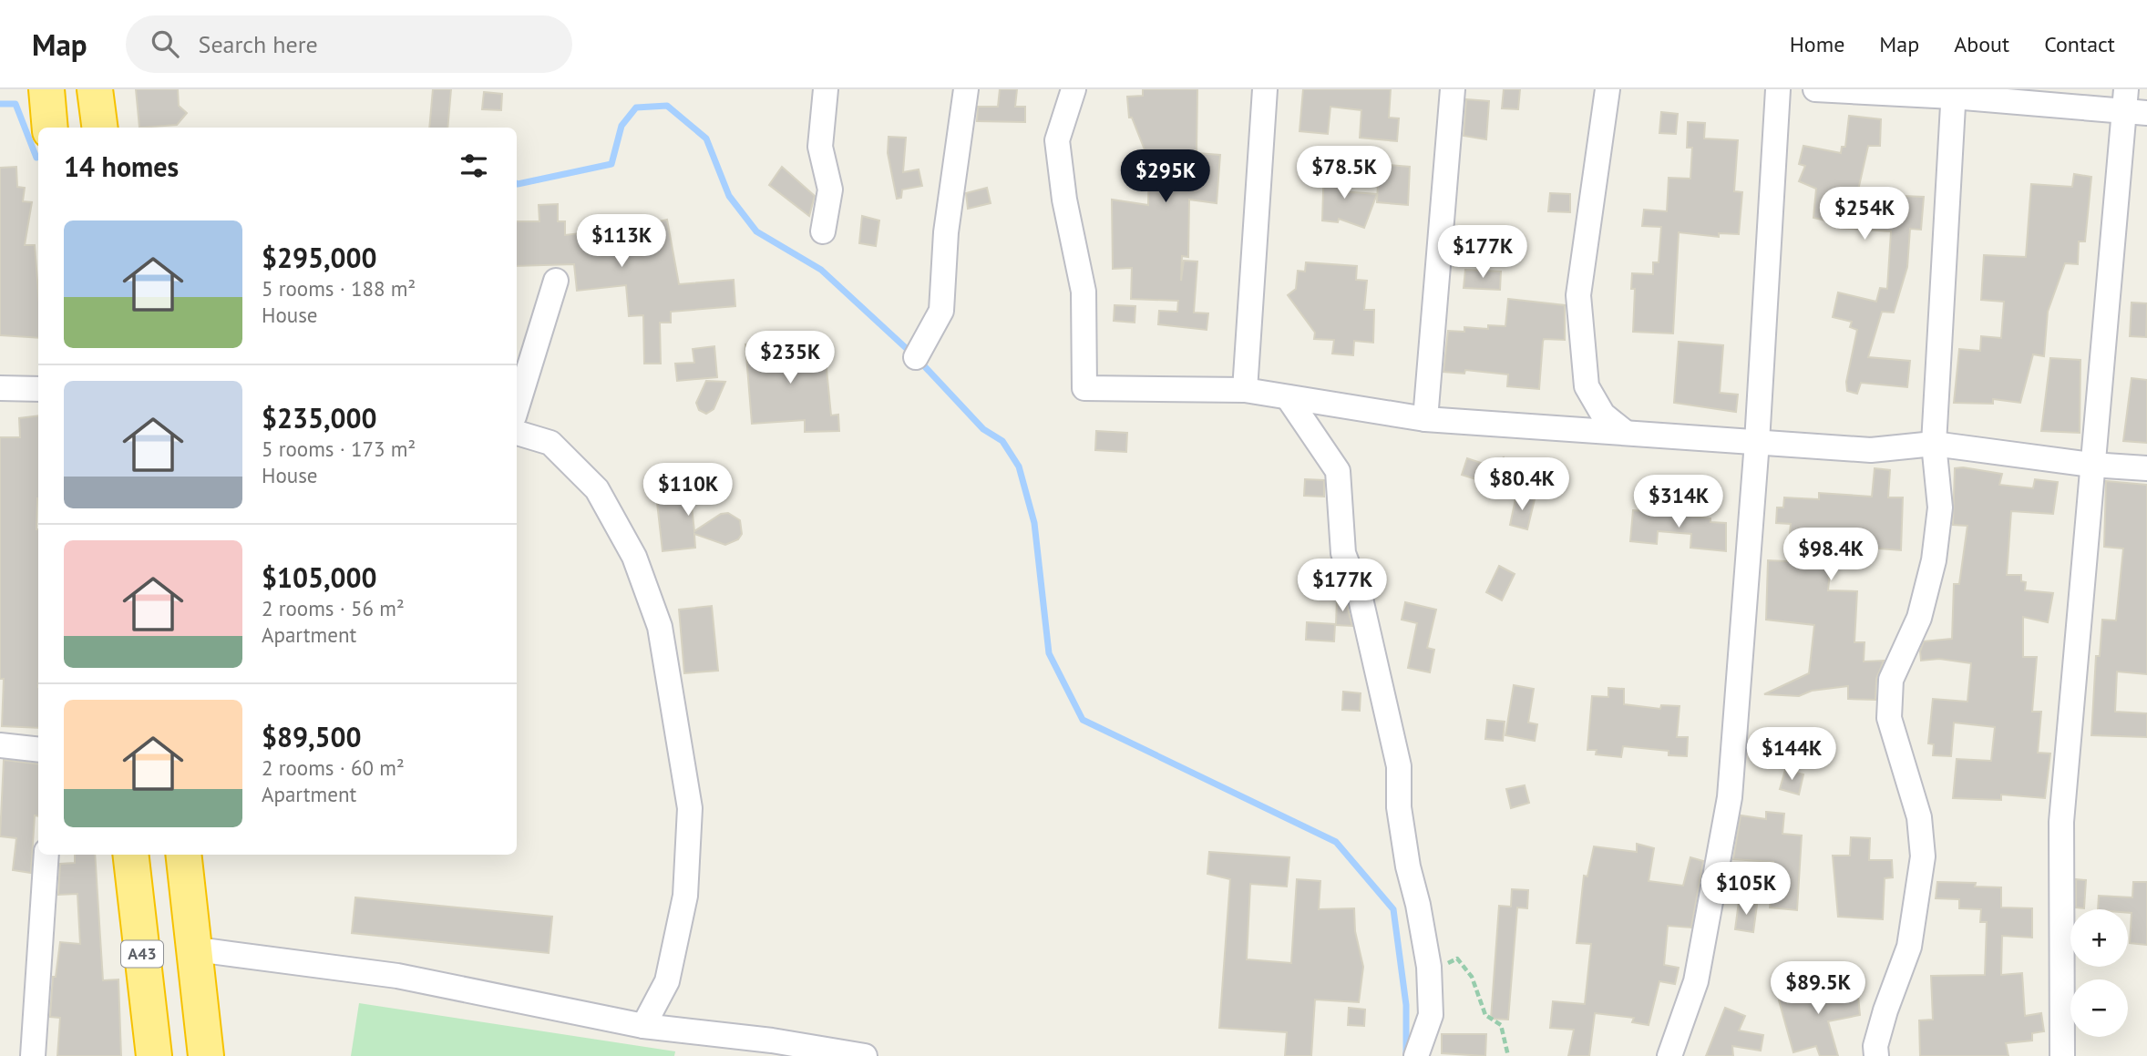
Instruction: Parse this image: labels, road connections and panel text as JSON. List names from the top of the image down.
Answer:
{
  "streets": {
    "highway": ["A43"]
  },
  "page": {
    "header": "Map",
    "search": "Search here",
    "nav": [
      "Home",
      "Map",
      "About",
      "Contact"
    ],
    "heading": "14 homes",
    "price": [
      "$78.5K",
      "$295K",
      "$254K",
      "$113K",
      "$177K",
      "$235K",
      "$80.4K",
      "$110K",
      "$314K",
      "$98.4K",
      "$177K",
      "$144K",
      "$105K",
      "$89.5K"
    ],
    "list": [
      {
        "name": "$295,000",
        "note": "5 rooms · 188 m² · House"
      },
      {
        "name": "$235,000",
        "note": "5 rooms · 173 m² · House"
      },
      {
        "name": "$105,000",
        "note": "2 rooms · 56 m² · Apartment"
      },
      {
        "name": "$89,500",
        "note": "2 rooms · 60 m² · Apartment"
      }
    ],
    "map_buttons": ["+", "−"]
  }
}
